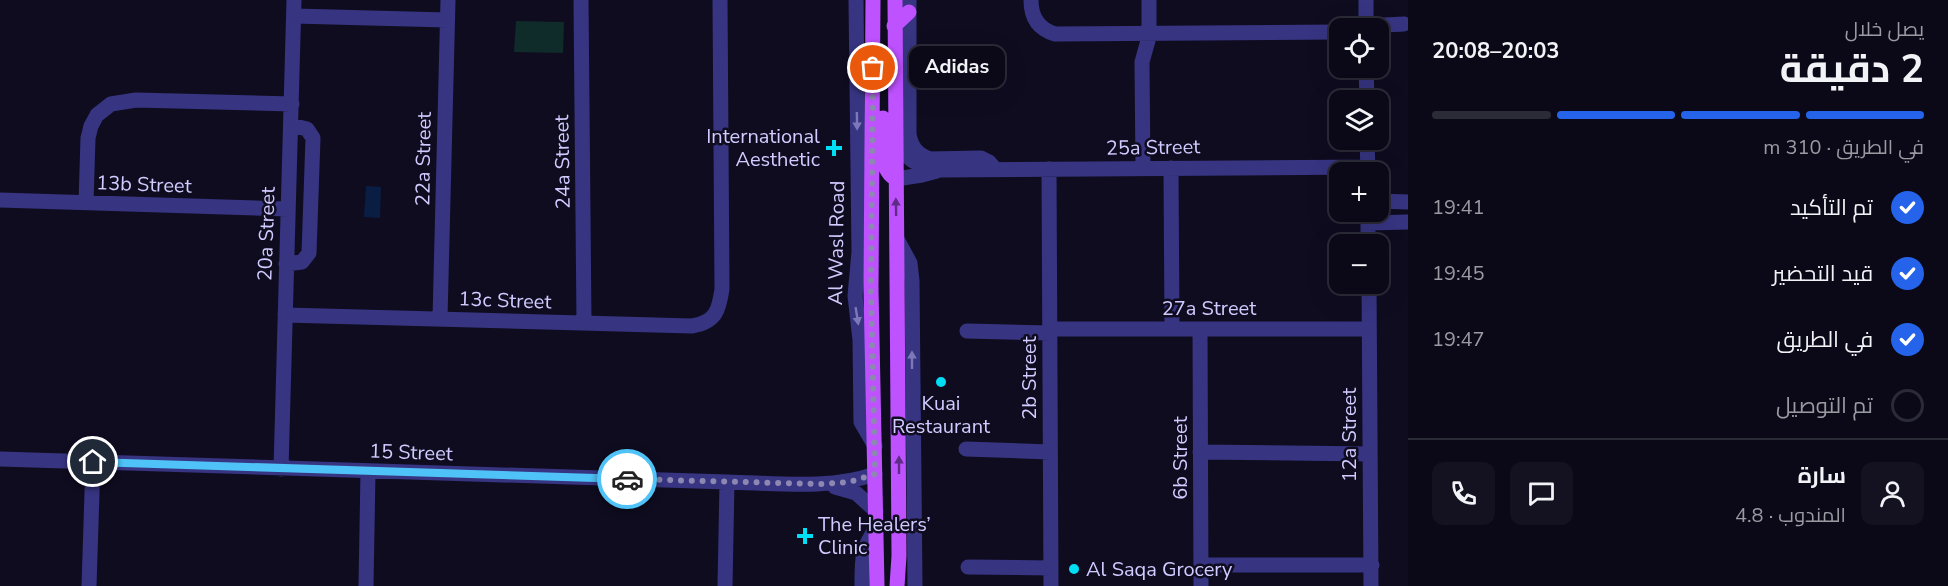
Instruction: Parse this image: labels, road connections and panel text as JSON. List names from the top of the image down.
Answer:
{
  "streets": {
    "main road": ["Al Wasl Road"],
    "street": [
      "25a Street",
      "22a Street",
      "24a Street",
      "13b Street",
      "20a Street",
      "13c Street",
      "27a Street",
      "2b Street",
      "12a Street",
      "15 Street",
      "6b Street"
    ]
  },
  "crossings": [
    ["25a Street", "2b Street"],
    ["22a Street", "13c Street"],
    ["24a Street", "13c Street"],
    ["13b Street", "20a Street"],
    ["20a Street", "13c Street"],
    ["20a Street", "15 Street"],
    ["27a Street", "2b Street"],
    ["27a Street", "12a Street"],
    ["27a Street", "6b Street"]
  ],
  "places": {
    "other": ["Adidas", "Kuai Restaurant", "Al Saqa Grocery"],
    "health": ["International Aesthetic", "The Healers’ Clinic"]
  },
  "page": {
    "heading": ["2 دقيقة", "يصل خلال", "20:03–20:08"],
    "panel": ["سارة", "المندوب · 4.8"],
    "map_buttons": ["+", "−"],
    "bubble": "Adidas",
    "bar": "في الطريق · 310 m",
    "list": [
      ["تم التأكيد", "19:41"],
      ["قيد التحضير", "19:45"],
      ["في الطريق", "19:47"],
      "تم التوصيل"
    ]
  }
}
